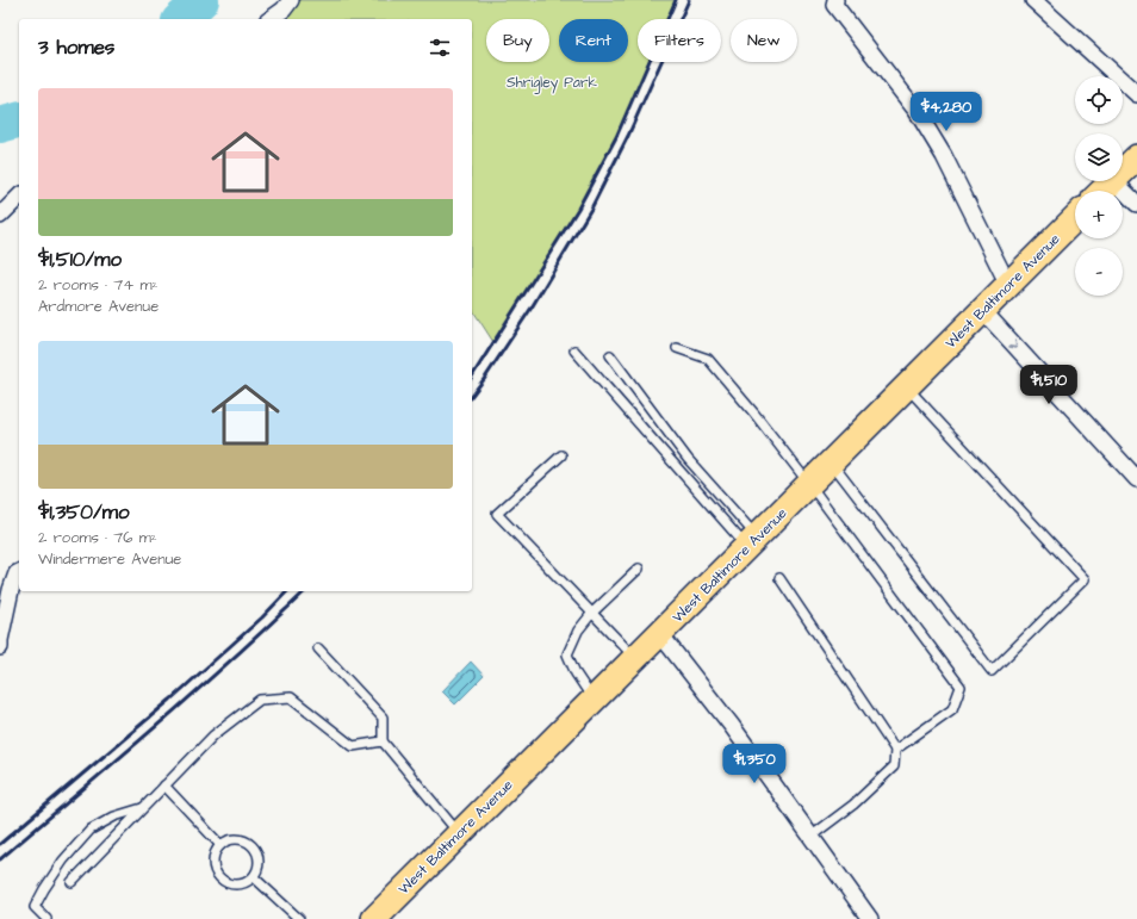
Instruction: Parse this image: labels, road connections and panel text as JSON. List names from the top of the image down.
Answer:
{
  "streets": {
    "main road": ["West Baltimore Avenue"]
  },
  "parks": ["Shrigley Park"],
  "page": {
    "chip": [
      "Buy",
      "Rent",
      "Filters",
      "New"
    ],
    "heading": "3 homes",
    "map_buttons": ["+", "−"],
    "list": [
      {
        "name": "$1,510/mo",
        "note": "2 rooms · 74 m² · Ardmore Avenue"
      },
      {
        "name": "$1,350/mo",
        "note": "2 rooms · 76 m² · Windermere Avenue"
      }
    ],
    "price": ["$4,280", "$1,510", "$1,350"]
  }
}
